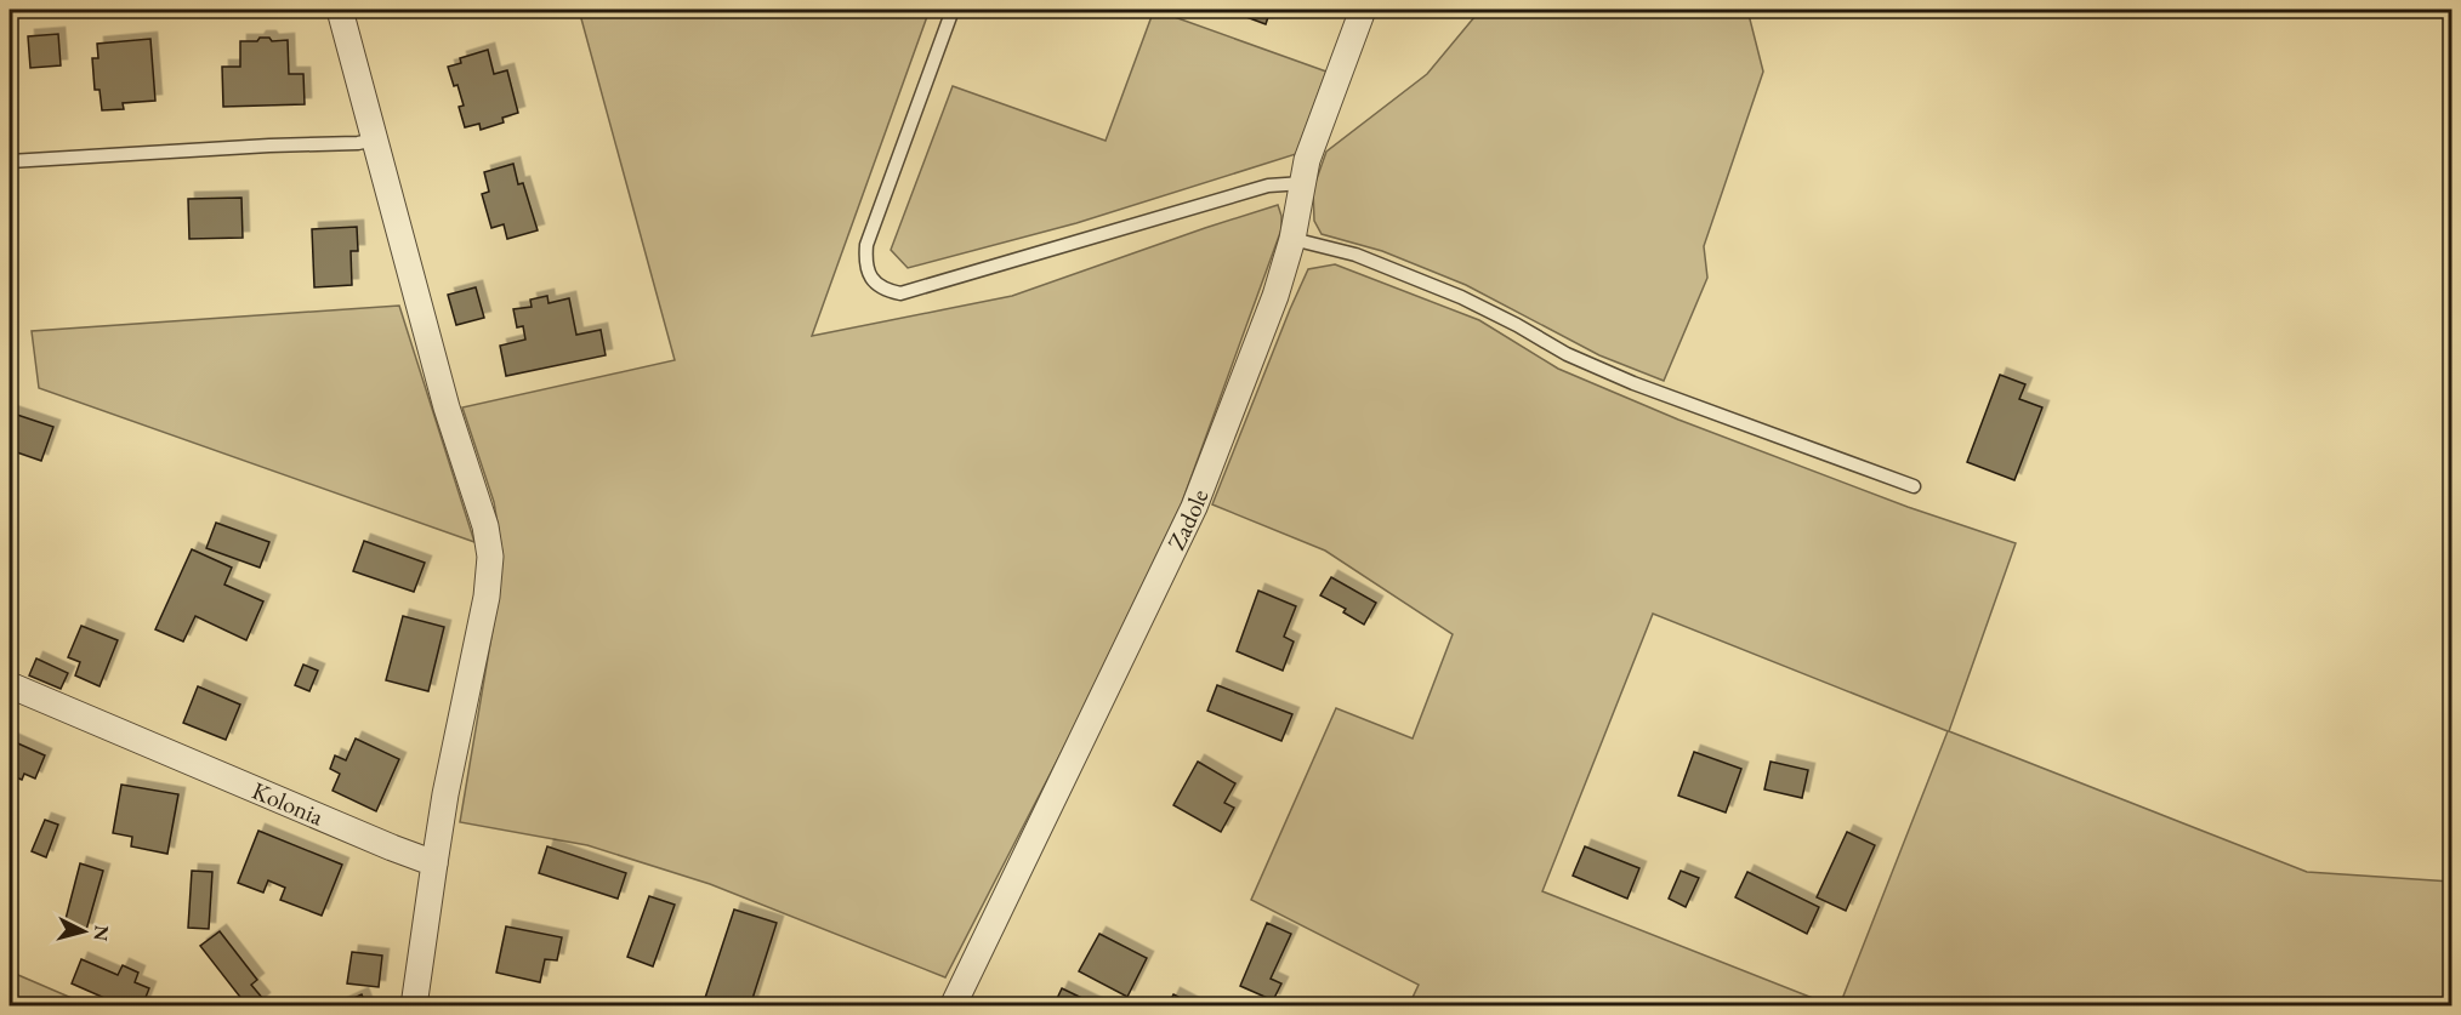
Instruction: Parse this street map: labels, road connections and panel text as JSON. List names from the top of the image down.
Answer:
{
  "streets": {
    "street": ["Zadole", "Kolonia"]
  },
  "north": "right"
}
